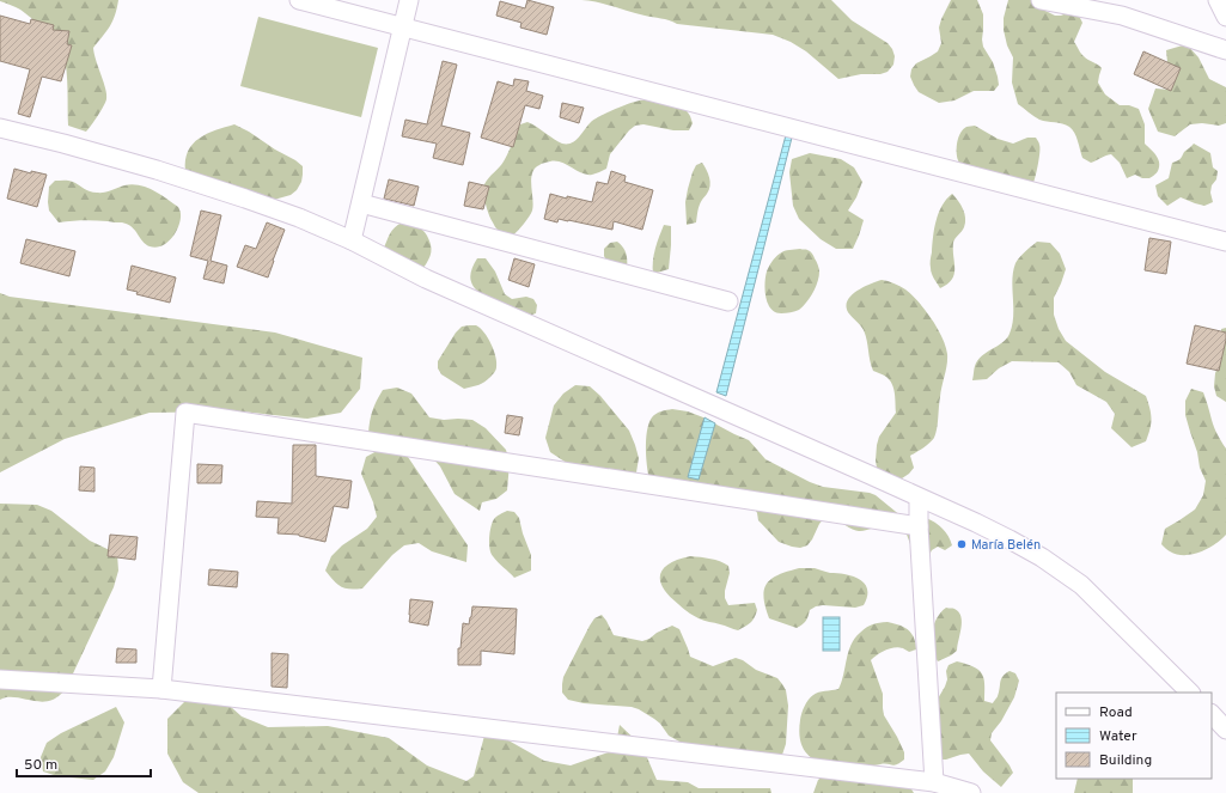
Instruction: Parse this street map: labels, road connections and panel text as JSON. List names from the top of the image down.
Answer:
{
  "places": ["María Belén"],
  "legend": ["Road", "Water", "Building"],
  "scale_bar": "50 m"
}
